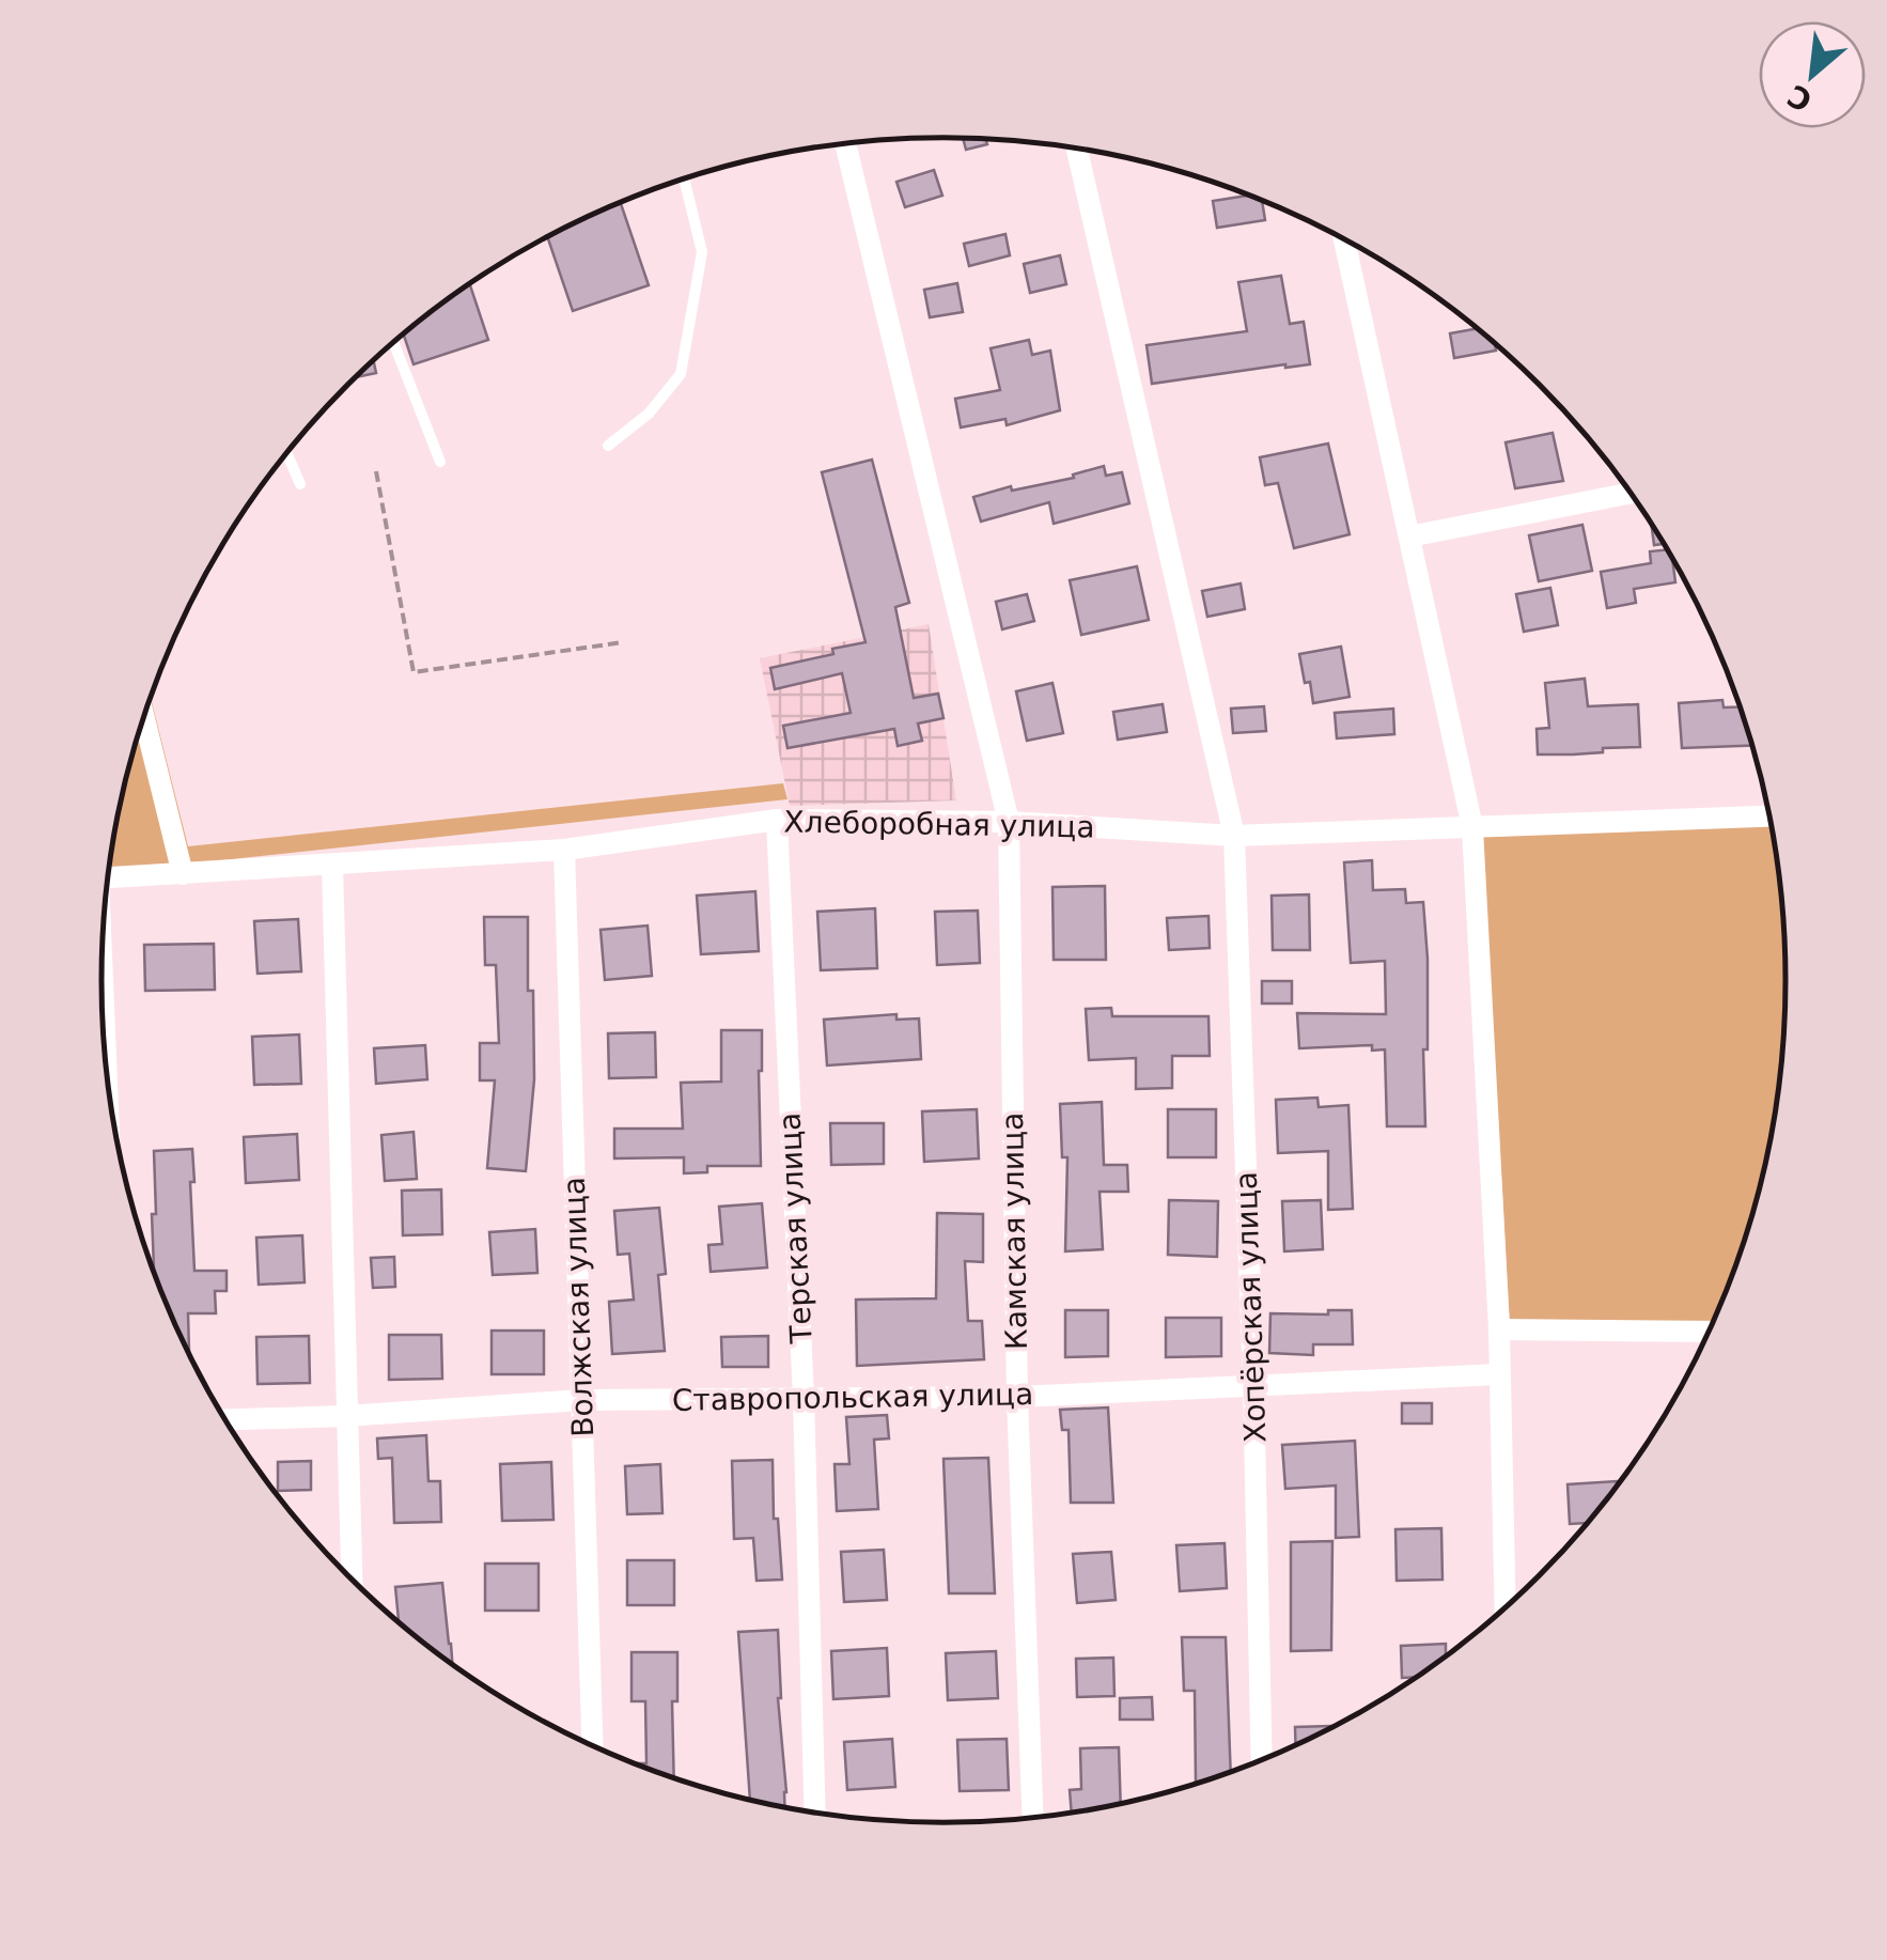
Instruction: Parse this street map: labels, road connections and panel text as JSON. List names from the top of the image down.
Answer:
{
  "streets": {
    "street": [
      "Хлеборобная улица",
      "Терская улица",
      "Камская улица",
      "Волжская улица",
      "Хопёрская улица",
      "Ставропольская улица"
    ]
  },
  "crossings": [
    ["Хлеборобная улица", "Терская улица"],
    ["Хлеборобная улица", "Камская улица"],
    ["Хлеборобная улица", "Волжская улица"],
    ["Хлеборобная улица", "Хопёрская улица"],
    ["Терская улица", "Ставропольская улица"],
    ["Камская улица", "Ставропольская улица"],
    ["Волжская улица", "Ставропольская улица"],
    ["Хопёрская улица", "Ставропольская улица"]
  ],
  "north": "bottom left"
}
